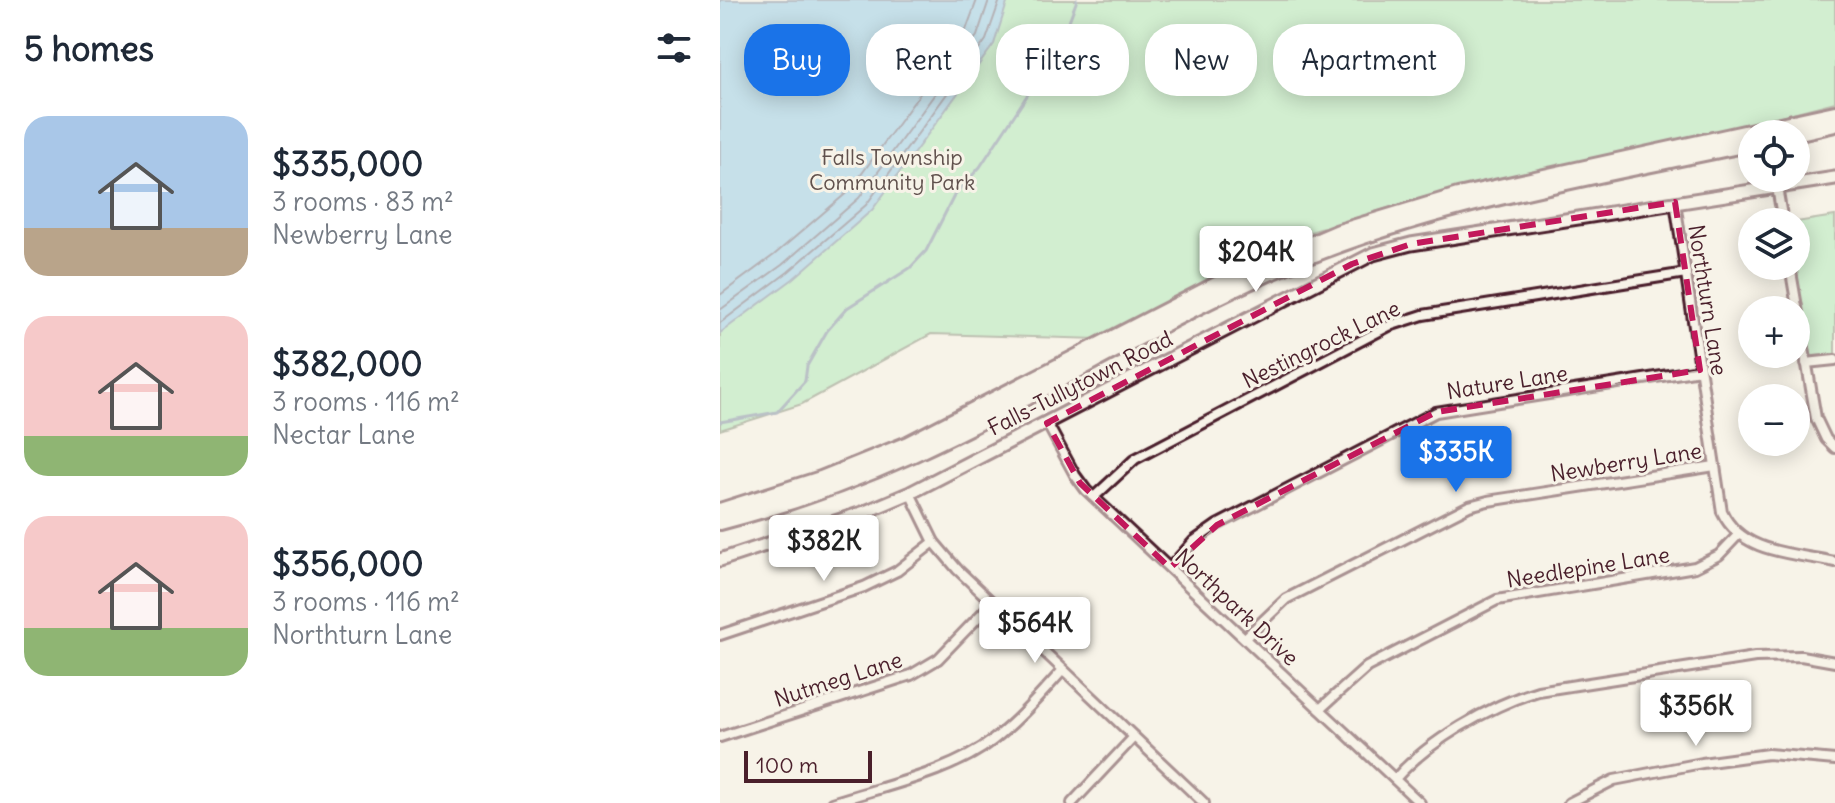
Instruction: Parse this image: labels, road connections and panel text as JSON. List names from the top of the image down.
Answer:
{
  "streets": {
    "street": [
      "Northturn Lane",
      "Nestingrock Lane",
      "Nature Lane",
      "Falls-Tullytown Road",
      "Newberry Lane",
      "Needlepine Lane",
      "Northpark Drive",
      "Nutmeg Lane"
    ]
  },
  "crossings": [
    ["Northturn Lane", "Nestingrock Lane"],
    ["Northturn Lane", "Nature Lane"],
    ["Northturn Lane", "Falls-Tullytown Road"],
    ["Northturn Lane", "Newberry Lane"],
    ["Northturn Lane", "Needlepine Lane"],
    ["Nestingrock Lane", "Northpark Drive"],
    ["Nature Lane", "Northpark Drive"],
    ["Falls-Tullytown Road", "Northpark Drive"],
    ["Newberry Lane", "Northpark Drive"],
    ["Needlepine Lane", "Northpark Drive"]
  ],
  "parks": ["Falls Township Community Park"],
  "scale_bar": "100 m",
  "page": {
    "heading": "5 homes",
    "chip": [
      "Buy",
      "Rent",
      "Filters",
      "New",
      "Apartment"
    ],
    "list": [
      {
        "name": "$335,000",
        "note": "3 rooms · 83 m² · Newberry Lane"
      },
      {
        "name": "$382,000",
        "note": "3 rooms · 116 m² · Nectar Lane"
      },
      {
        "name": "$356,000",
        "note": "3 rooms · 116 m² · Northturn Lane"
      }
    ],
    "map_buttons": ["+", "−"],
    "price": [
      "$204K",
      "$335K",
      "$382K",
      "$564K",
      "$356K"
    ],
    "scale": "100 m"
  }
}
